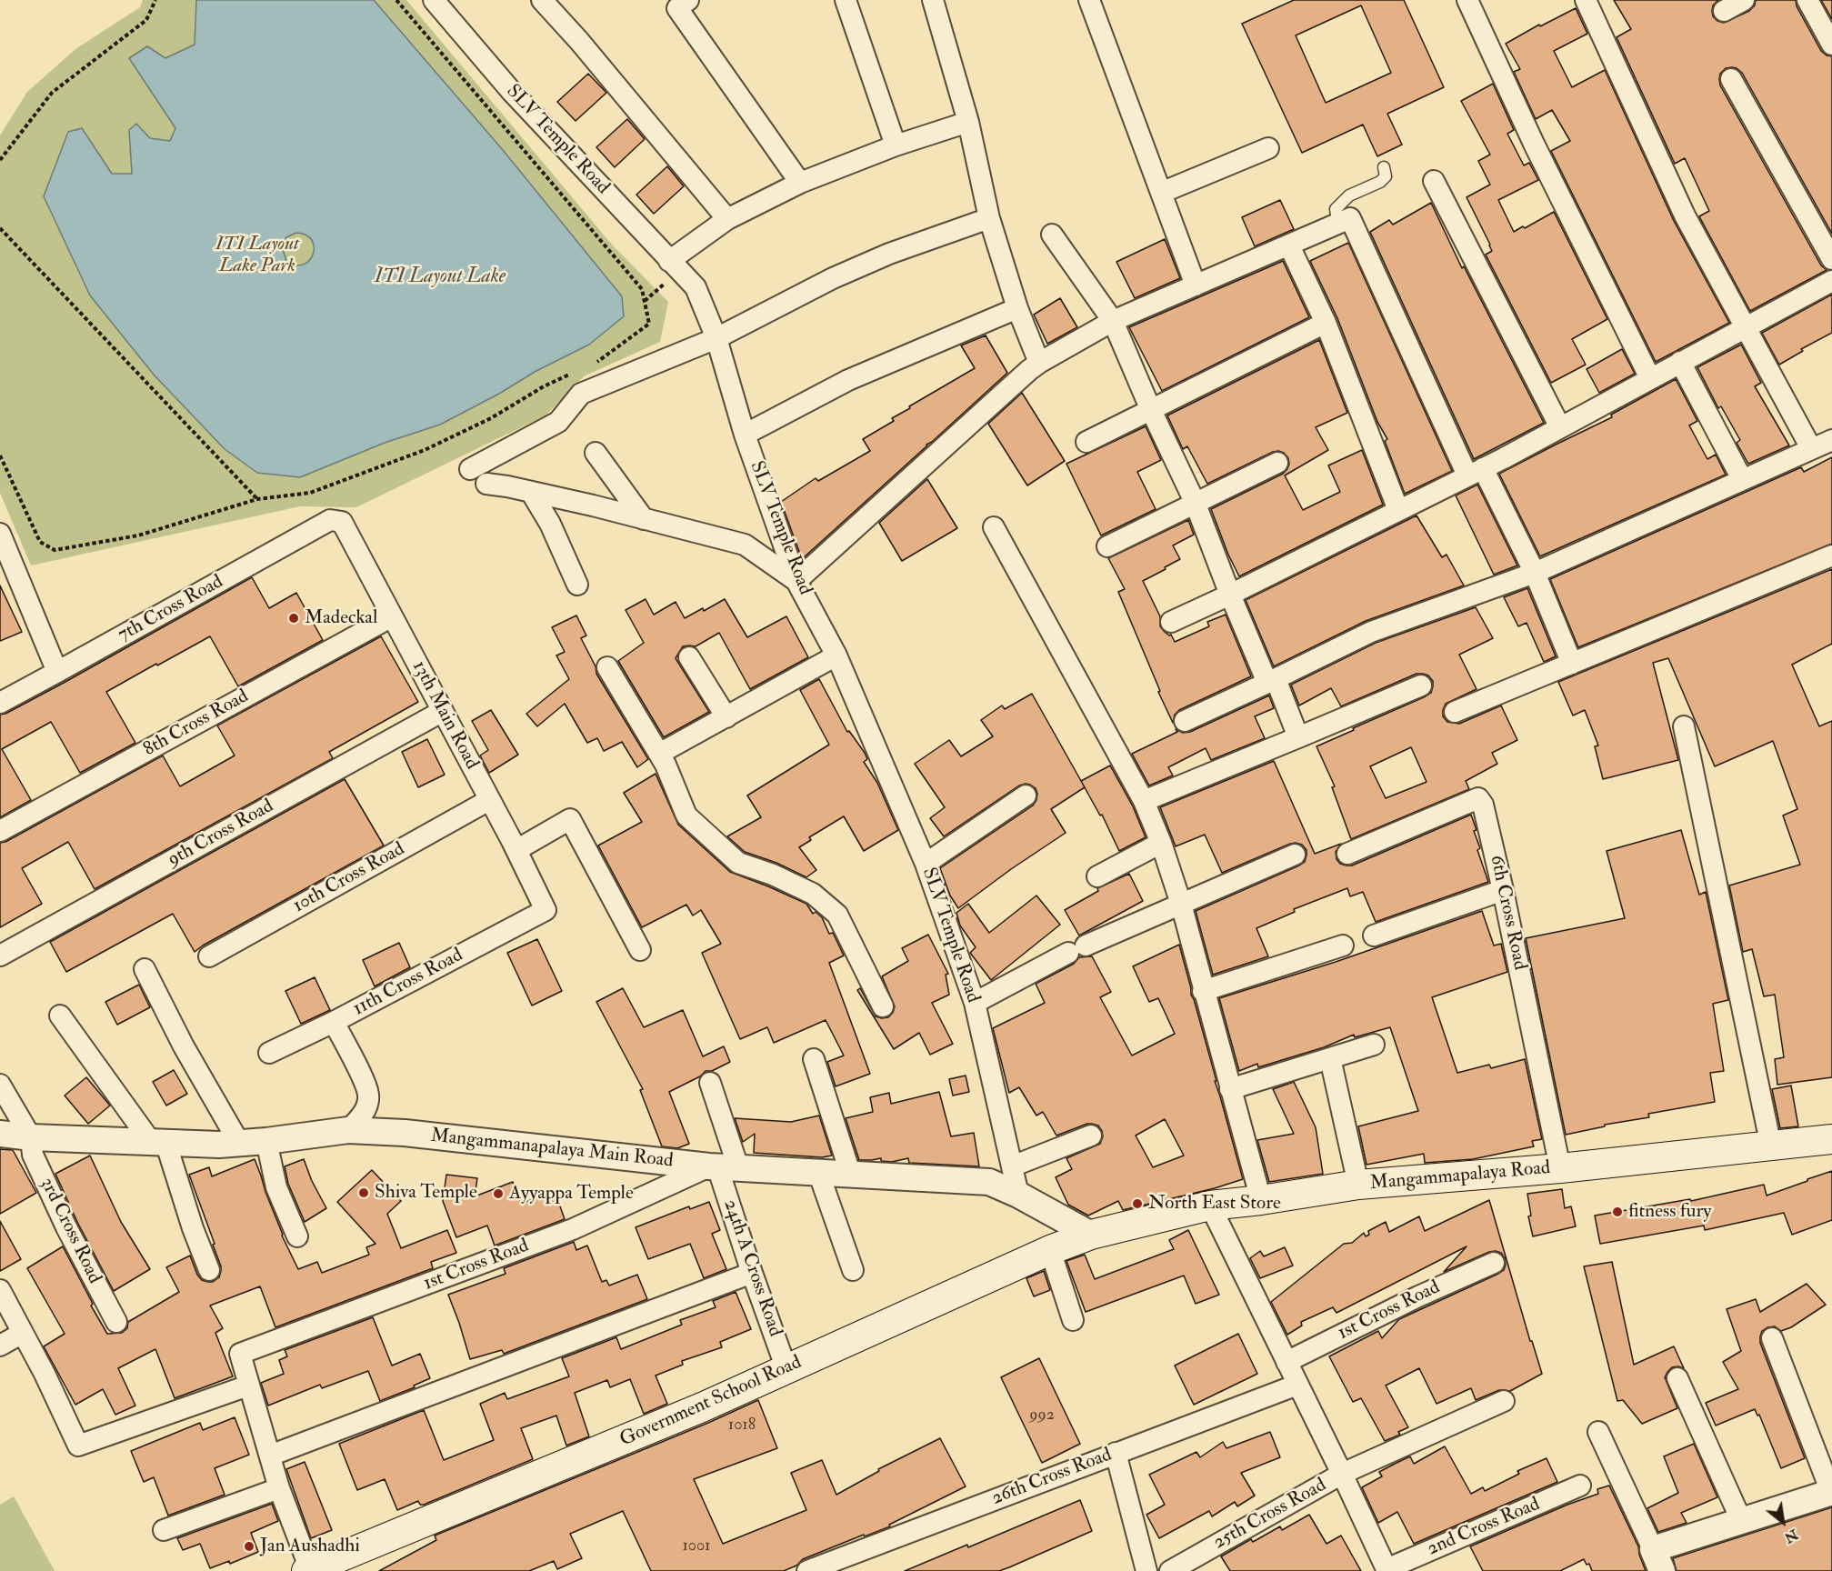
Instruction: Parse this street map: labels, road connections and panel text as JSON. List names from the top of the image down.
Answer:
{
  "streets": {
    "main road": ["Mangammapalaya Road", "Government School Road"],
    "street": [
      "SLV Temple Road",
      "7th Cross Road",
      "13th Main Road",
      "8th Cross Road",
      "9th Cross Road",
      "10th Cross Road",
      "6th Cross Road",
      "11th Cross Road",
      "Mangammanapalaya Main Road",
      "3rd Cross Road",
      "1st Cross Road",
      "24th A Cross Road",
      "26th Cross Road",
      "25th Cross Road",
      "2nd Cross Road"
    ]
  },
  "crossings": [
    ["SLV Temple Road", "Mangammanapalaya Main Road"],
    ["7th Cross Road", "13th Main Road"],
    ["13th Main Road", "8th Cross Road"],
    ["13th Main Road", "9th Cross Road"],
    ["13th Main Road", "10th Cross Road"],
    ["13th Main Road", "11th Cross Road"],
    ["6th Cross Road", "Mangammapalaya Road"],
    ["Mangammanapalaya Main Road", "Mangammapalaya Road"],
    ["Mangammanapalaya Main Road", "3rd Cross Road"],
    ["Mangammanapalaya Main Road", "1st Cross Road"],
    ["Mangammanapalaya Main Road", "24th A Cross Road"],
    ["Mangammanapalaya Main Road", "Government School Road"],
    ["Mangammapalaya Road", "Government School Road"],
    ["1st Cross Road", "24th A Cross Road"],
    ["24th A Cross Road", "Government School Road"]
  ],
  "water": ["ITI Layout Lake"],
  "parks": ["ITI Layout Lake Park"],
  "places": [
    "Madeckal",
    "Shiva Temple",
    "Ayyappa Temple",
    "North East Store",
    "fitness fury",
    "Jan Aushadhi"
  ],
  "house_numbers": ["992", "1018", "1001"],
  "north": "bottom right"
}
